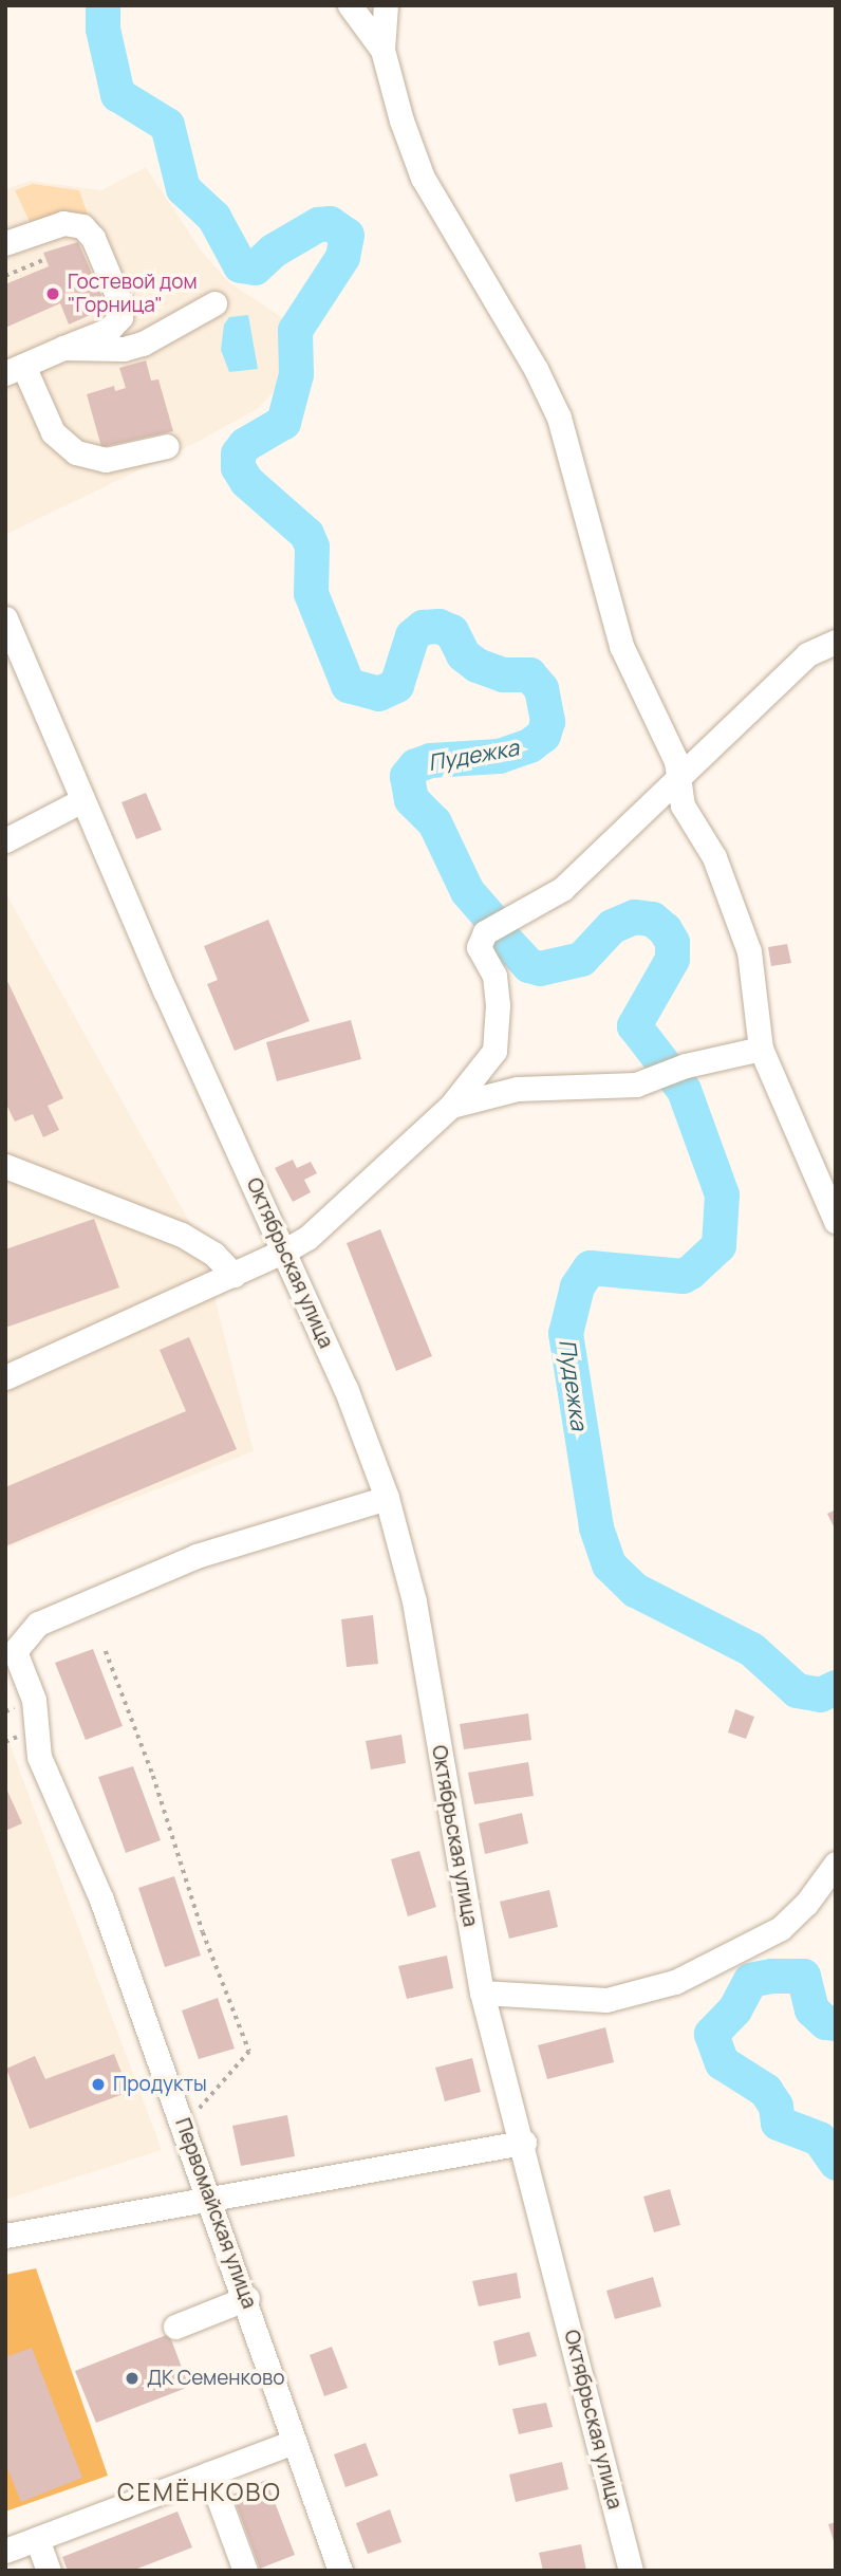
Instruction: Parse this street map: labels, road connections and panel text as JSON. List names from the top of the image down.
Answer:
{
  "streets": {
    "street": ["Октябрьская улица", "Первомайская улица"]
  },
  "crossings": [
    ["Октябрьская улица", "Первомайская улица"]
  ],
  "districts": ["СЕМЁНКОВО"],
  "water": ["Пудежка"],
  "places": ["Гостевой дом \"Горница\"", "Продукты", "ДК Семенково"]
}
